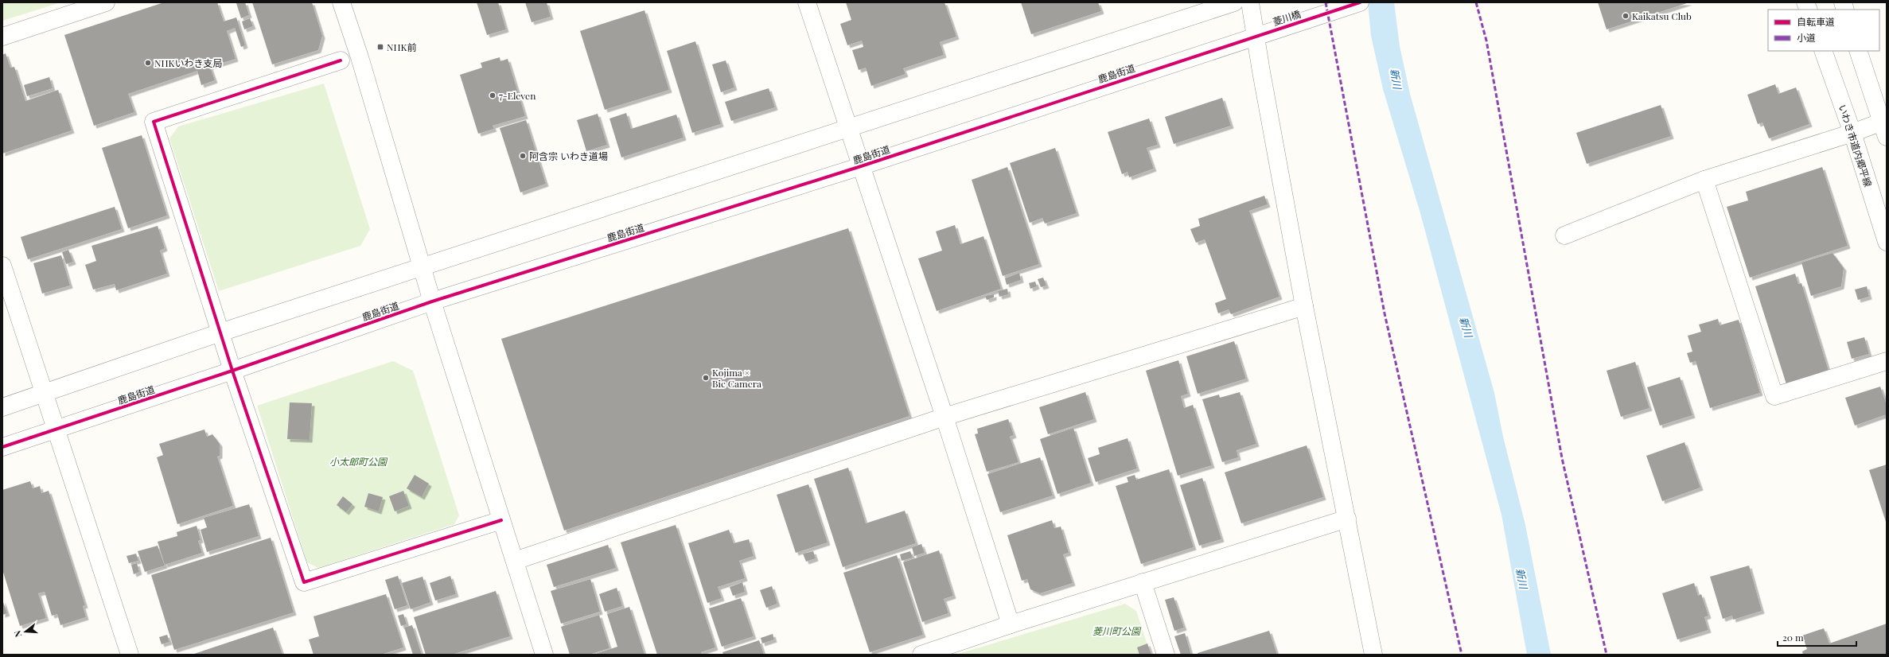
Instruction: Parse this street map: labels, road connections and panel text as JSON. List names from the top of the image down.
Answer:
{
  "streets": {
    "street": ["菱川橋", "鹿島街道", "いわき市道内郷平線"]
  },
  "crossings": [
    ["菱川橋", "鹿島街道"]
  ],
  "water": ["新川"],
  "parks": ["小太郎町公園", "菱川町公園"],
  "places": {
    "other": [
      "Kaikatsu Club",
      "NHKいわき支局",
      "7-Eleven",
      "阿含宗 いわき道場",
      "Kojima × Bic Camera"
    ],
    "transit": ["NHK前"]
  },
  "legend": ["自転車道", "小道"],
  "scale_bar": "20 m",
  "north": "left"
}
